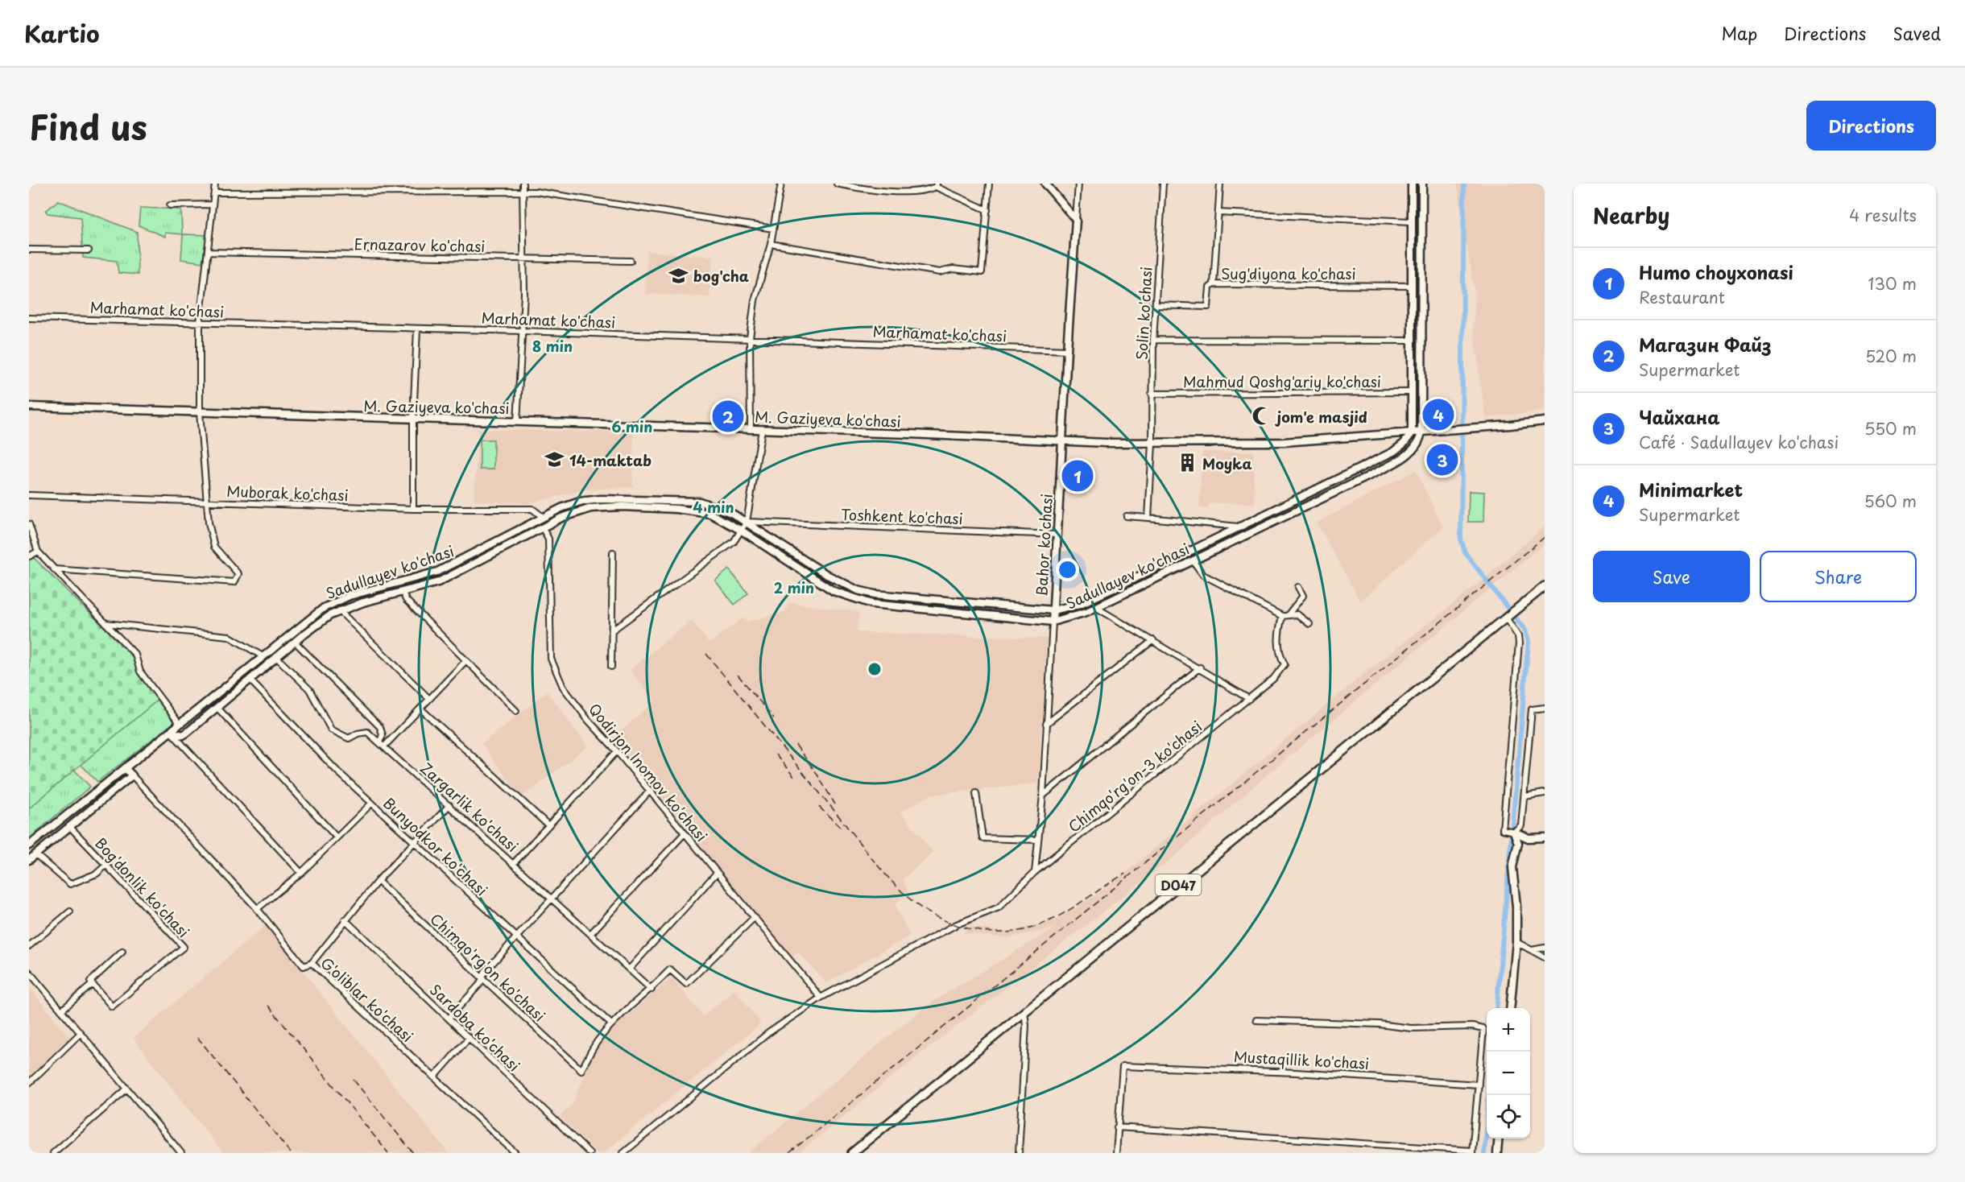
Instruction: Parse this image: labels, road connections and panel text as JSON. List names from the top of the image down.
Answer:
{
  "streets": {
    "main road": [
      "M. Gaziyeva ko'chasi",
      "Bahor ko'chasi",
      "Sadullayev ko'chasi",
      "D047"
    ],
    "street": [
      "Ernazarov ko'chasi",
      "Sug'diyona ko'chasi",
      "Marhamat ko'chasi",
      "Solin ko'chasi",
      "Mahmud Qoshg'ariy ko'chasi",
      "Muborak ko'chasi",
      "Toshkent ko'chasi",
      "Qodirjon Inomov ko'chasi",
      "Chimqo'rg'on-3 ko'chasi",
      "Zargarlik ko'chasi",
      "Bunyodkor ko'chasi",
      "Bog'donlik ko'chasi",
      "Chimqo'rg'on ko'chasi",
      "G'oliblar ko'chasi",
      "Sardoba ko'chasi",
      "Mustaqillik ko'chasi"
    ]
  },
  "crossings": [
    ["Sug'diyona ko'chasi", "Solin ko'chasi"],
    ["Marhamat ko'chasi", "Bahor ko'chasi"],
    ["Solin ko'chasi", "Mahmud Qoshg'ariy ko'chasi"],
    ["Solin ko'chasi", "M. Gaziyeva ko'chasi"],
    ["M. Gaziyeva ko'chasi", "Bahor ko'chasi"],
    ["M. Gaziyeva ko'chasi", "Sadullayev ko'chasi"],
    ["Muborak ko'chasi", "Sadullayev ko'chasi"],
    ["Toshkent ko'chasi", "Bahor ko'chasi"],
    ["Toshkent ko'chasi", "Sadullayev ko'chasi"],
    ["Bahor ko'chasi", "Sadullayev ko'chasi"],
    ["Bahor ko'chasi", "Chimqo'rg'on-3 ko'chasi"],
    ["Sadullayev ko'chasi", "Qodirjon Inomov ko'chasi"],
    ["Sadullayev ko'chasi", "Zargarlik ko'chasi"],
    ["Sadullayev ko'chasi", "Bunyodkor ko'chasi"],
    ["Qodirjon Inomov ko'chasi", "Chimqo'rg'on-3 ko'chasi"],
    ["Bunyodkor ko'chasi", "Chimqo'rg'on ko'chasi"]
  ],
  "places": {
    "school or university": ["bog'cha", "14-maktab"],
    "mosque": ["jom'e masjid"],
    "building": ["Moyka"]
  },
  "page": {
    "header": "Kartio",
    "nav": ["Map", "Directions", "Saved"],
    "title": "Find us",
    "buttons": [
      "Directions",
      ["Save", "Share"]
    ],
    "heading": ["Nearby", "4 results"],
    "list": [
      {
        "mark": "1",
        "name": "Humo choyxonasi",
        "note": "Restaurant",
        "value": "130 m"
      },
      {
        "mark": "2",
        "name": "Магазин Файз",
        "note": "Supermarket",
        "value": "520 m"
      },
      {
        "mark": "3",
        "name": "Чайхана",
        "note": "Café · Sadullayev ko'chasi",
        "value": "550 m"
      },
      {
        "mark": "4",
        "name": "Minimarket",
        "note": "Supermarket",
        "value": "560 m"
      }
    ],
    "pins": [
      "4",
      "2",
      "3",
      "1"
    ],
    "map_buttons": ["+", "−"]
  },
  "rings": [
    "8 min",
    "6 min",
    "4 min",
    "2 min"
  ]
}
